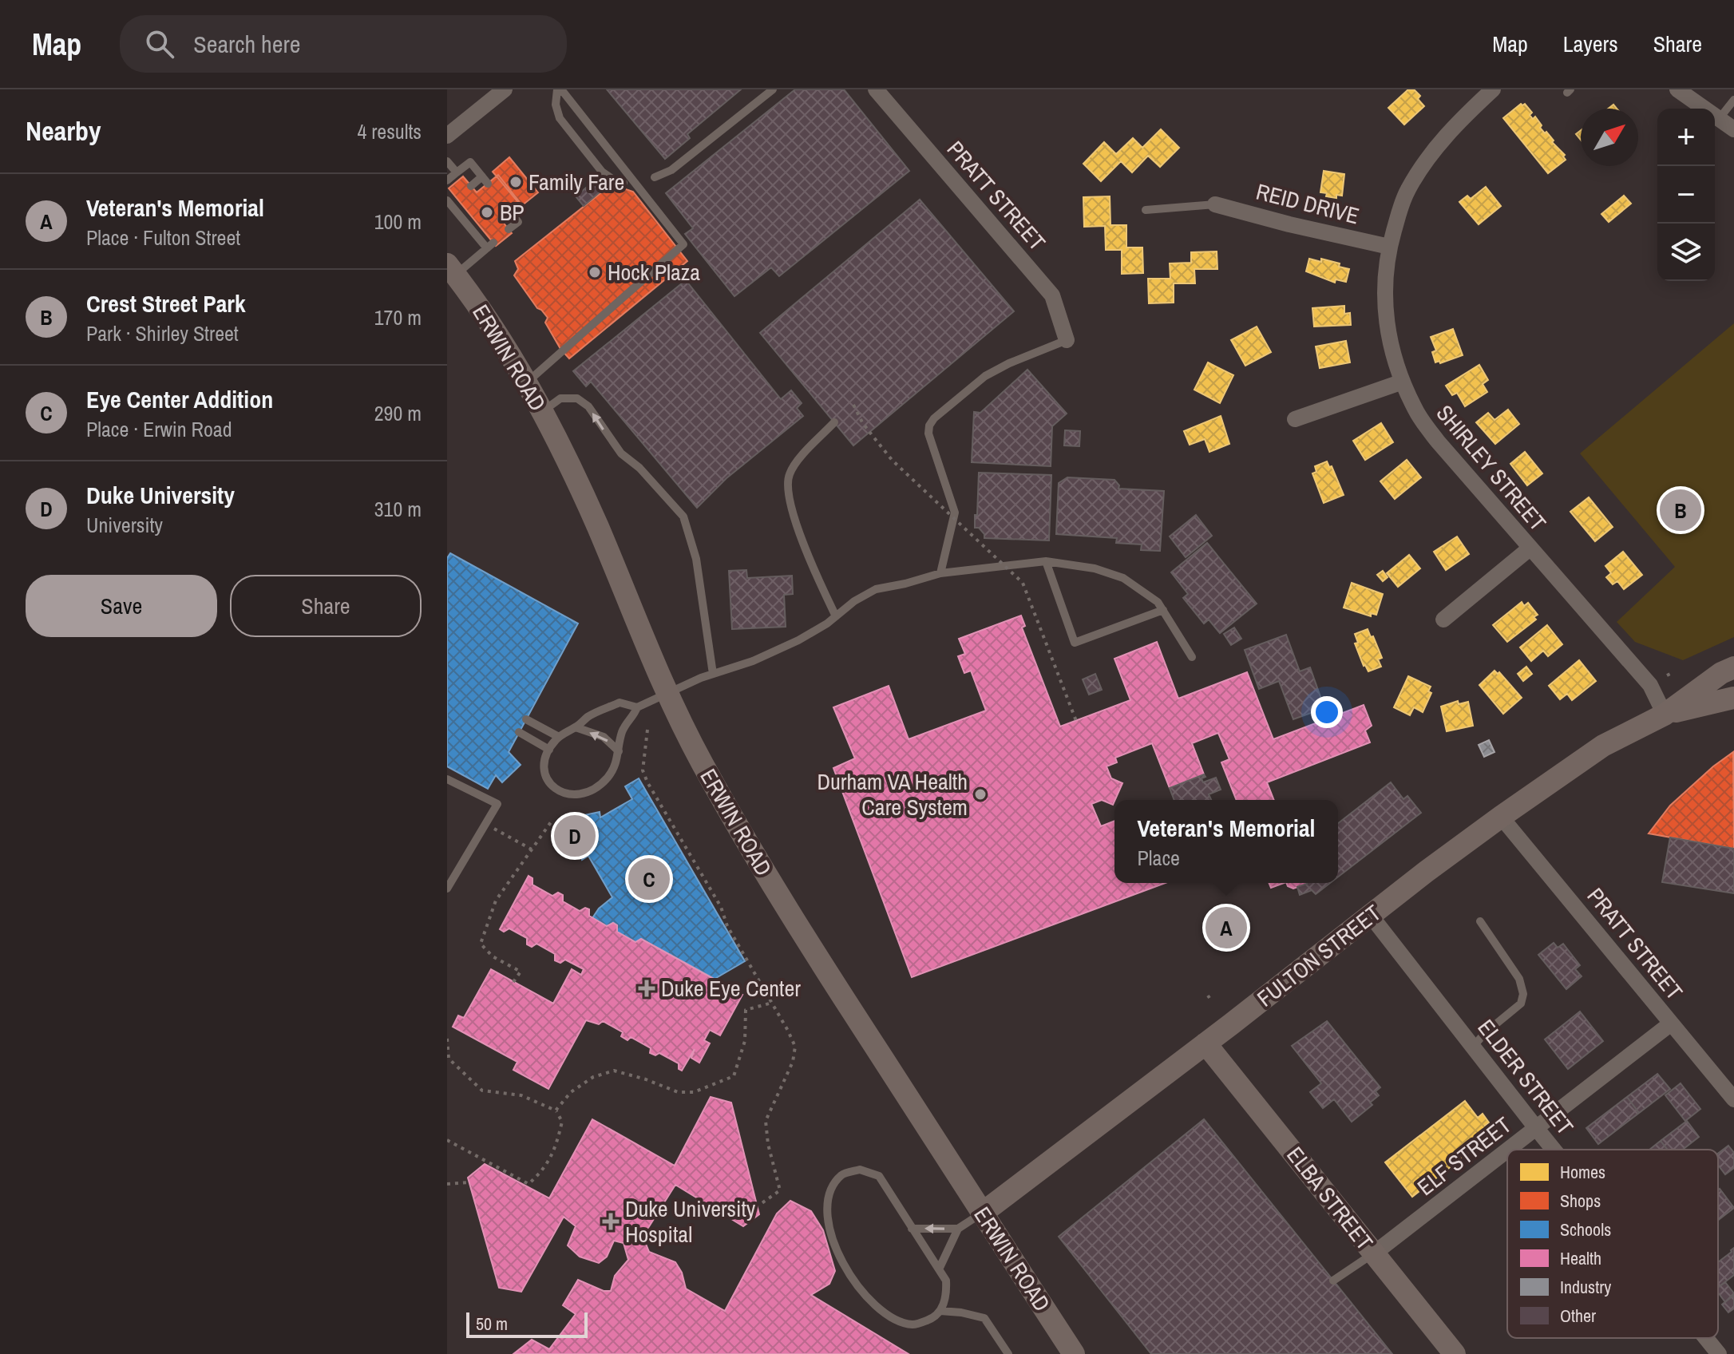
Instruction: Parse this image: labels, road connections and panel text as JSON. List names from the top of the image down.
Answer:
{
  "streets": {
    "main road": ["ERWIN ROAD", "FULTON STREET", "ELBA STREET"],
    "street": [
      "PRATT STREET",
      "REID DRIVE",
      "SHIRLEY STREET",
      "ELDER STREET",
      "ELF STREET"
    ]
  },
  "crossings": [
    ["PRATT STREET", "FULTON STREET"],
    ["PRATT STREET", "ELF STREET"],
    ["REID DRIVE", "SHIRLEY STREET"],
    ["ERWIN ROAD", "FULTON STREET"],
    ["SHIRLEY STREET", "FULTON STREET"],
    ["FULTON STREET", "ELDER STREET"],
    ["FULTON STREET", "ELBA STREET"],
    ["ELDER STREET", "ELF STREET"],
    ["ELF STREET", "ELBA STREET"]
  ],
  "places": {
    "other": [
      "Family Fare",
      "BP",
      "Hock Plaza",
      "Durham VA Health Care System"
    ],
    "health": ["Duke Eye Center", "Duke University Hospital"]
  },
  "legend": [
    "Homes",
    "Shops",
    "Schools",
    "Health",
    "Industry",
    "Other"
  ],
  "scale_bar": "50 m",
  "north": "top right",
  "page": {
    "header": "Map",
    "search": "Search here",
    "nav": ["Map", "Layers", "Share"],
    "heading": ["Nearby", "4 results"],
    "map_buttons": ["+", "−"],
    "list": [
      {
        "mark": "A",
        "name": "Veteran's Memorial",
        "note": "Place · Fulton Street",
        "value": "100 m"
      },
      {
        "mark": "B",
        "name": "Crest Street Park",
        "note": "Park · Shirley Street",
        "value": "170 m"
      },
      {
        "mark": "C",
        "name": "Eye Center Addition",
        "note": "Place · Erwin Road",
        "value": "290 m"
      },
      {
        "mark": "D",
        "name": "Duke University",
        "note": "University",
        "value": "310 m"
      }
    ],
    "pins": [
      "B",
      "D",
      "C",
      "A"
    ],
    "buttons": ["Save", "Share"],
    "popup": ["Veteran's Memorial", "Place"],
    "scale": "50 m"
  }
}
